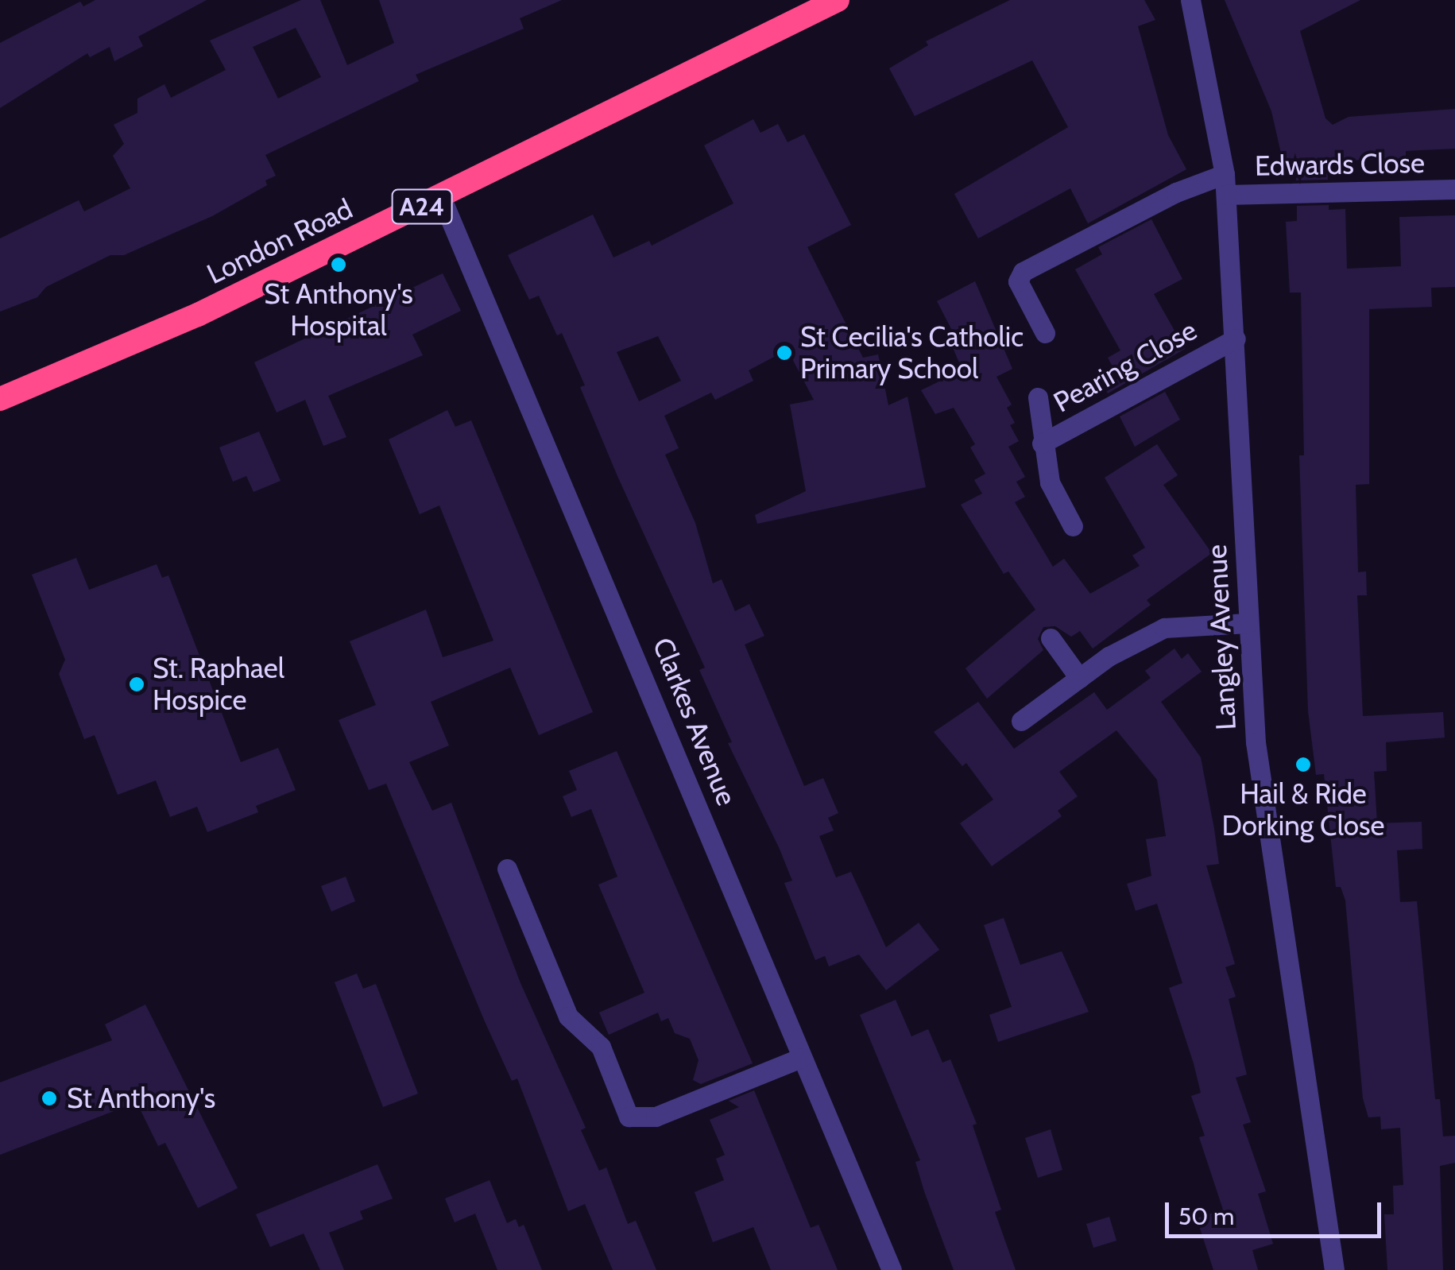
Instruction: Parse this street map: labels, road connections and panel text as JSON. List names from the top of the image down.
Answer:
{
  "streets": {
    "highway": ["A24", "London Road"],
    "street": [
      "Edwards Close",
      "Pearing Close",
      "Langley Avenue",
      "Clarkes Avenue"
    ]
  },
  "crossings": [
    ["Edwards Close", "Langley Avenue"],
    ["London Road", "Clarkes Avenue"],
    ["Pearing Close", "Langley Avenue"]
  ],
  "places": [
    "St Anthony's Hospital",
    "St Cecilia's Catholic Primary School",
    "St. Raphael Hospice",
    "Hail & Ride Dorking Close",
    "St Anthony's"
  ],
  "scale_bar": "50 m"
}
